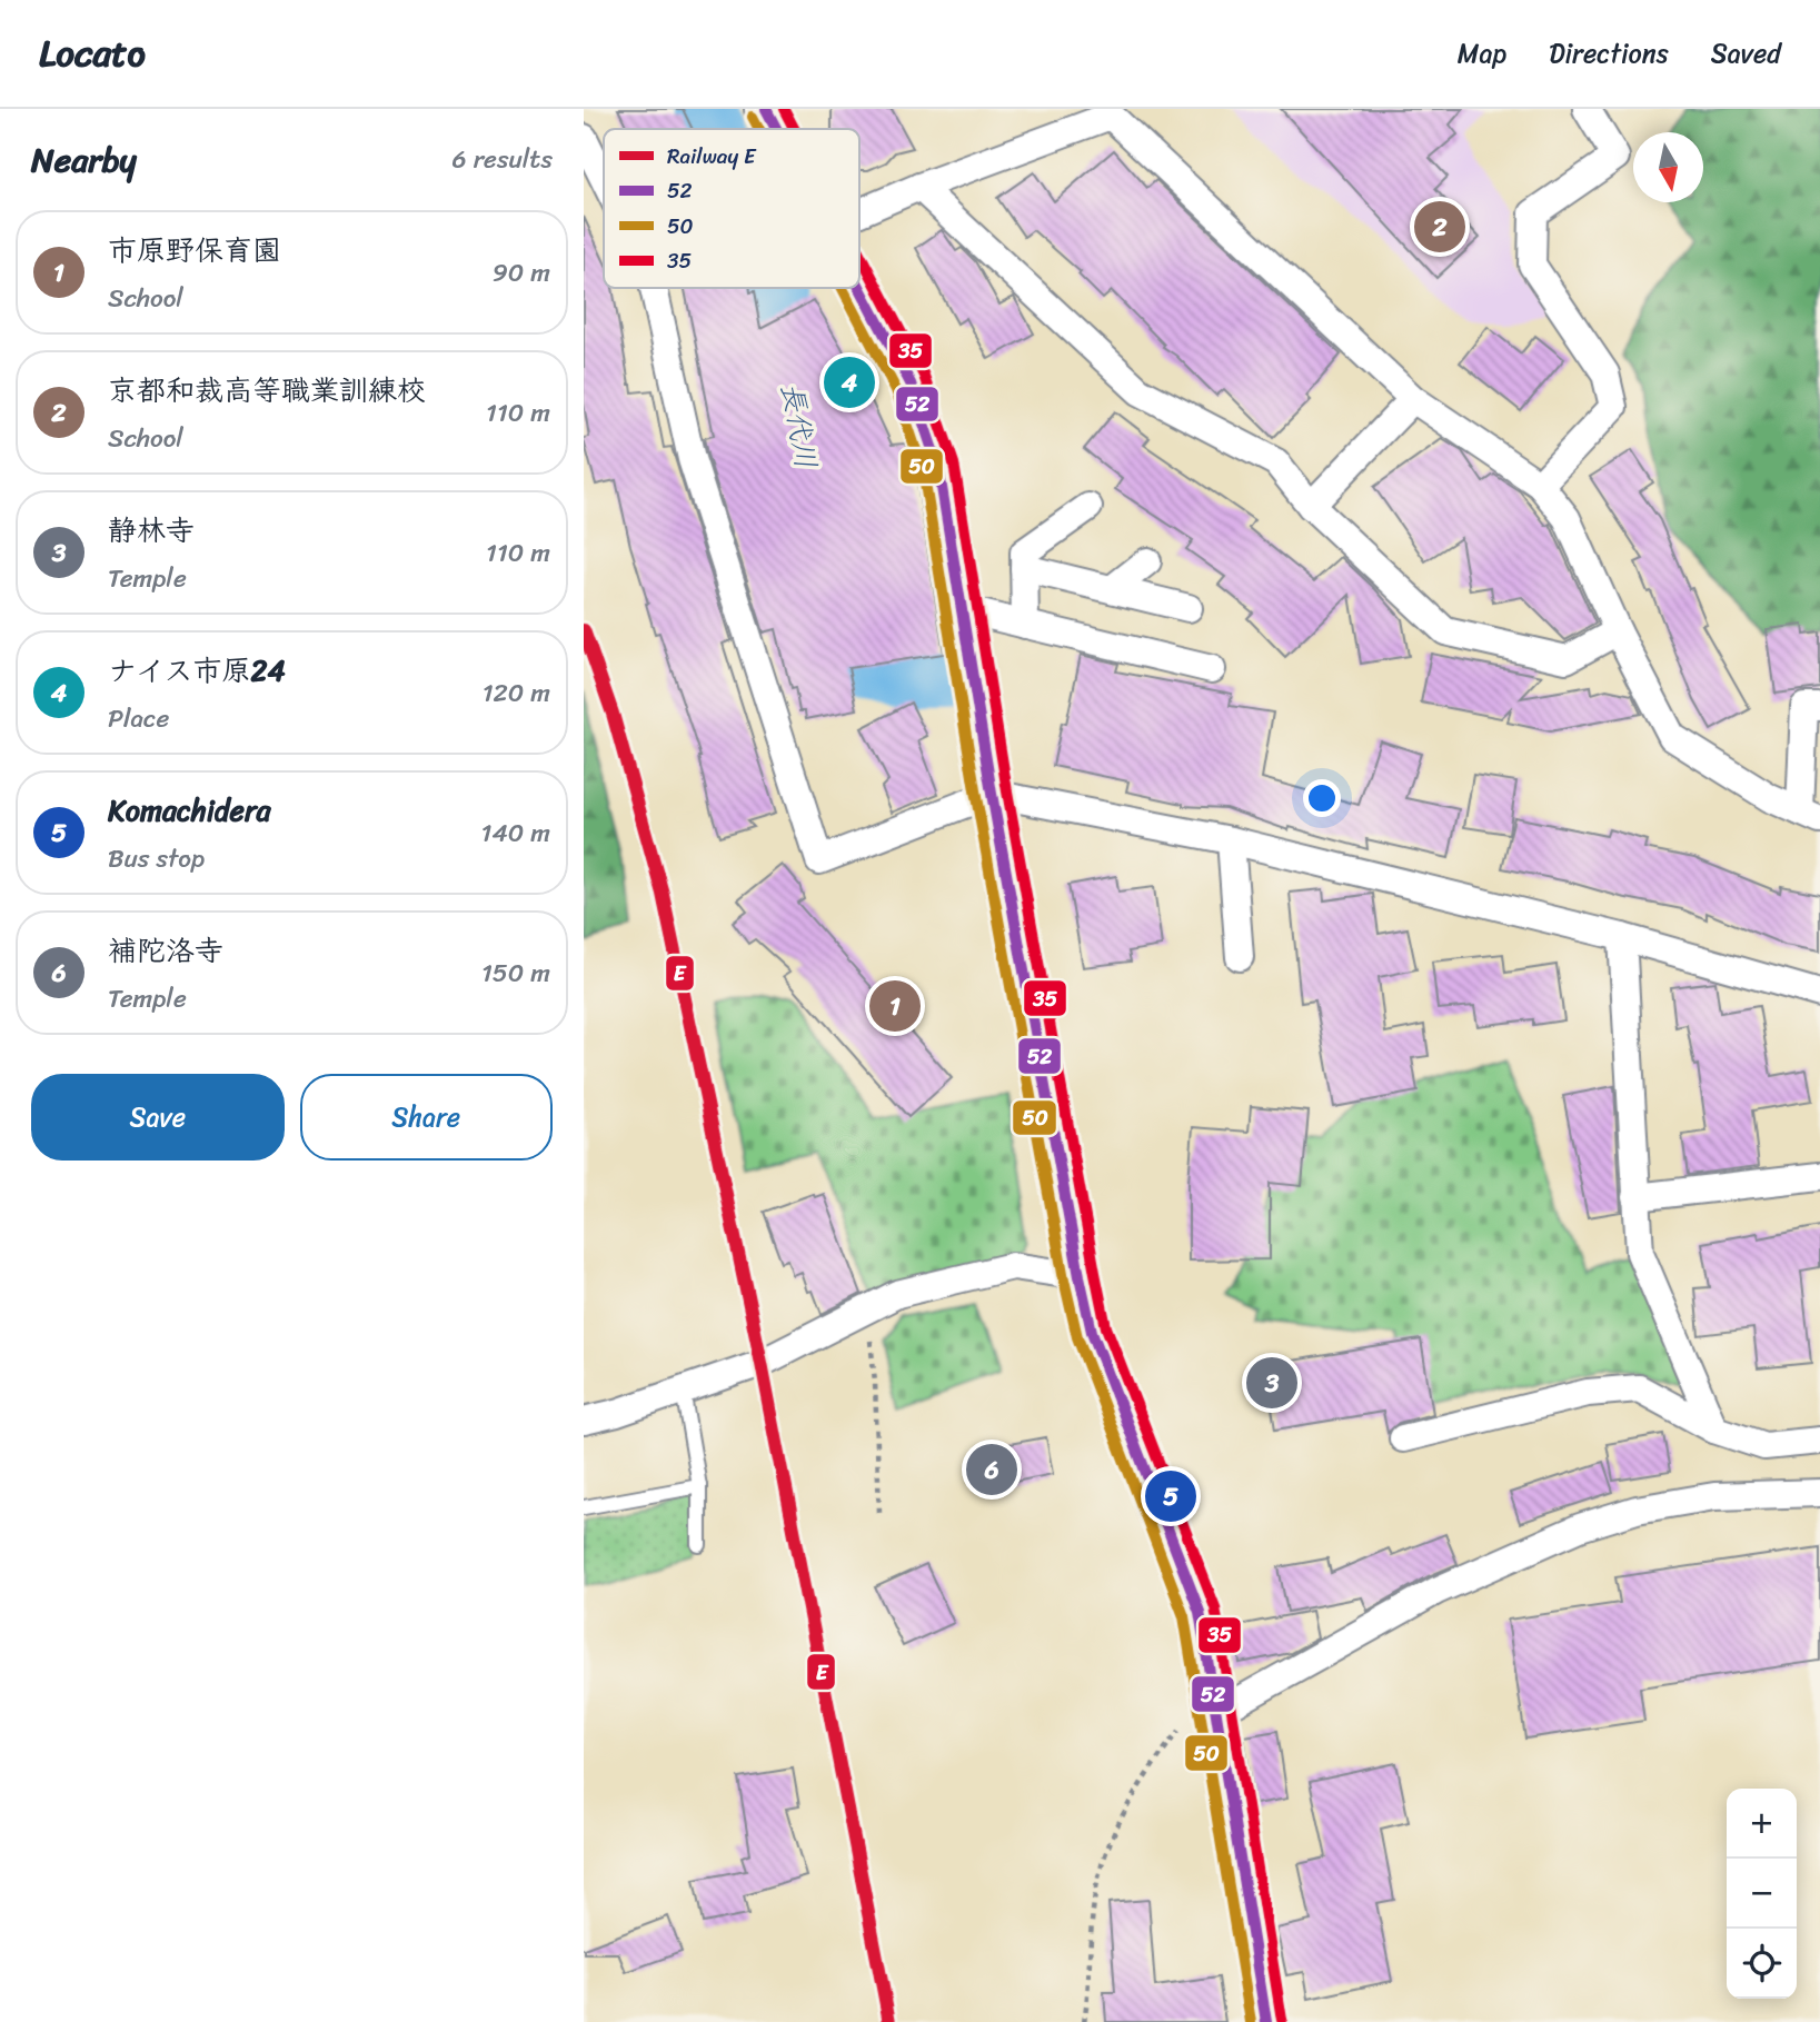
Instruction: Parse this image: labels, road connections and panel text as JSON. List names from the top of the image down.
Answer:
{
  "water": ["長代川"],
  "lines": [
    "transit line 52",
    "transit line 35",
    "transit line 50",
    "rail line E"
  ],
  "legend": [
    "Railway E",
    "52",
    "50",
    "35"
  ],
  "north": "bottom",
  "page": {
    "header": "Locato",
    "nav": ["Map", "Directions", "Saved"],
    "heading": ["Nearby", "6 results"],
    "pins": [
      "2",
      "4",
      "1",
      "3",
      "6",
      "5"
    ],
    "list": [
      {
        "mark": "1",
        "name": "市原野保育園",
        "note": "School",
        "value": "90 m"
      },
      {
        "mark": "2",
        "name": "京都和裁高等職業訓練校",
        "note": "School",
        "value": "110 m"
      },
      {
        "mark": "3",
        "name": "静林寺",
        "note": "Temple",
        "value": "110 m"
      },
      {
        "mark": "4",
        "name": "ナイス市原24",
        "note": "Place",
        "value": "120 m"
      },
      {
        "mark": "5",
        "name": "Komachidera",
        "note": "Bus stop",
        "value": "140 m"
      },
      {
        "mark": "6",
        "name": "補陀洛寺",
        "note": "Temple",
        "value": "150 m"
      }
    ],
    "buttons": ["Save", "Share"],
    "map_buttons": ["+", "−"]
  }
}
